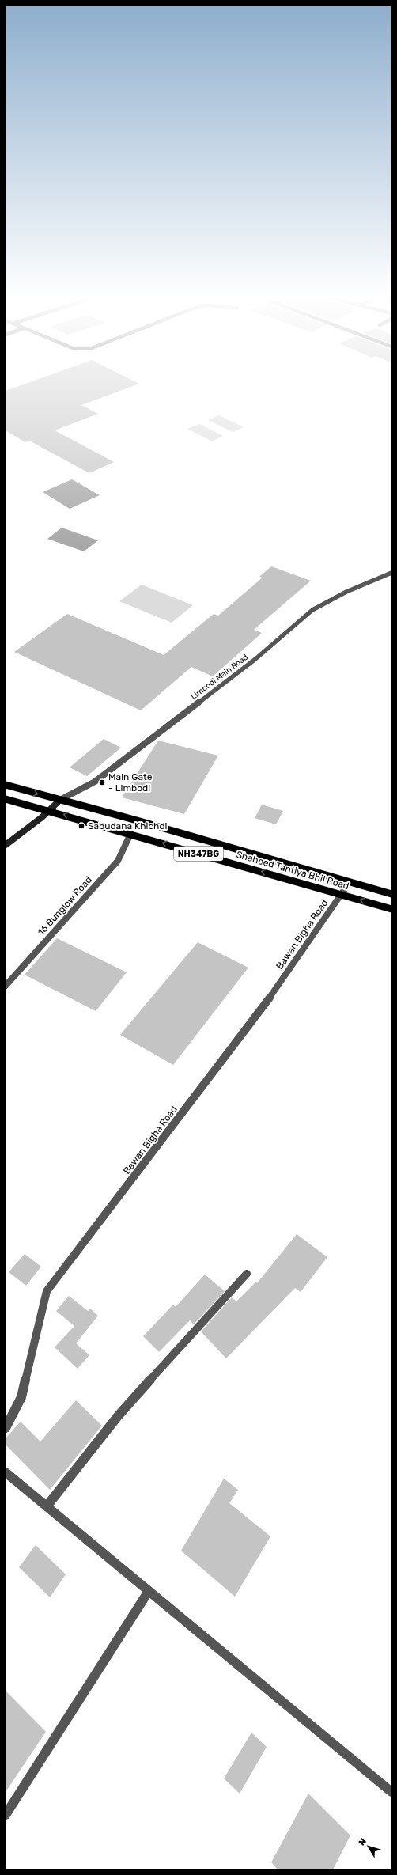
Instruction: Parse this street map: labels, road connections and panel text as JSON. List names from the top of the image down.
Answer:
{
  "streets": {
    "main road": ["NH347BG", "Shaheed Tantiya Bhil Road"],
    "street": ["Limbodi Main Road", "16 Bunglow Road", "Bawan Bigha Road"]
  },
  "crossings": [
    ["Limbodi Main Road", "Shaheed Tantiya Bhil Road"],
    ["Shaheed Tantiya Bhil Road", "16 Bunglow Road"],
    ["Shaheed Tantiya Bhil Road", "Bawan Bigha Road"]
  ],
  "places": ["Main Gate - Limbodi", "Sabudana Khichdi"],
  "north": "top left"
}
